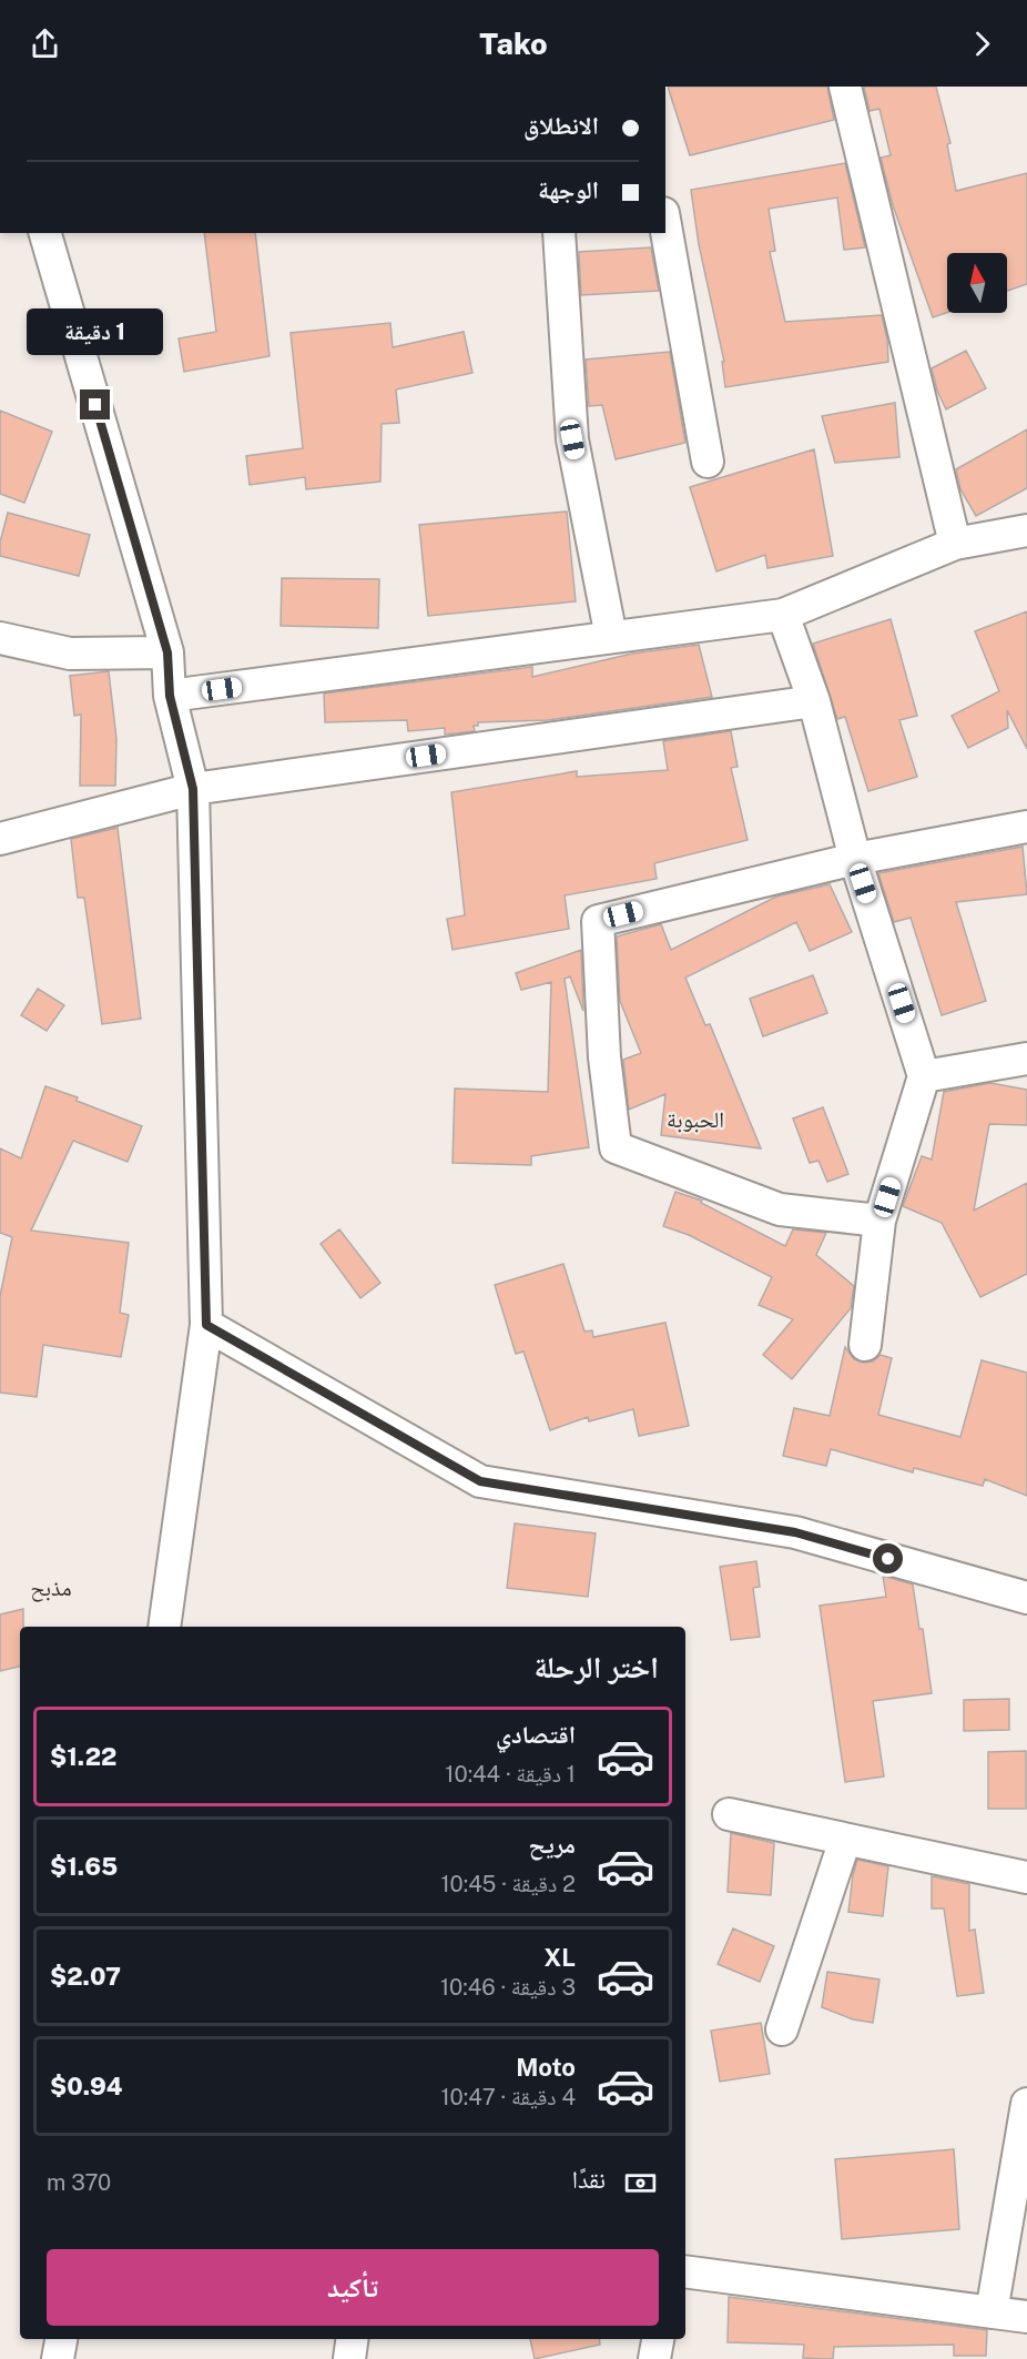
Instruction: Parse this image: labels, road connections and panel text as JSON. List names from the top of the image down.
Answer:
{
  "districts": ["الحبوبة", "مذبح"],
  "north": "top",
  "page": {
    "header": "Tako",
    "banner": ["الانطلاق", "الوجهة"],
    "bubble": "1 دقيقة",
    "heading": "اختر الرحلة",
    "list": [
      {
        "name": "اقتصادي",
        "note": "1 دقيقة · 10:44",
        "value": "$1.22"
      },
      {
        "name": "مريح",
        "note": "2 دقيقة · 10:45",
        "value": "$1.65"
      },
      {
        "name": "XL",
        "note": "3 دقيقة · 10:46",
        "value": "$2.07"
      },
      {
        "name": "Moto",
        "note": "4 دقيقة · 10:47",
        "value": "$0.94"
      }
    ],
    "pay": ["نقدًا", "370 m"],
    "buttons": "تأكيد"
  }
}
